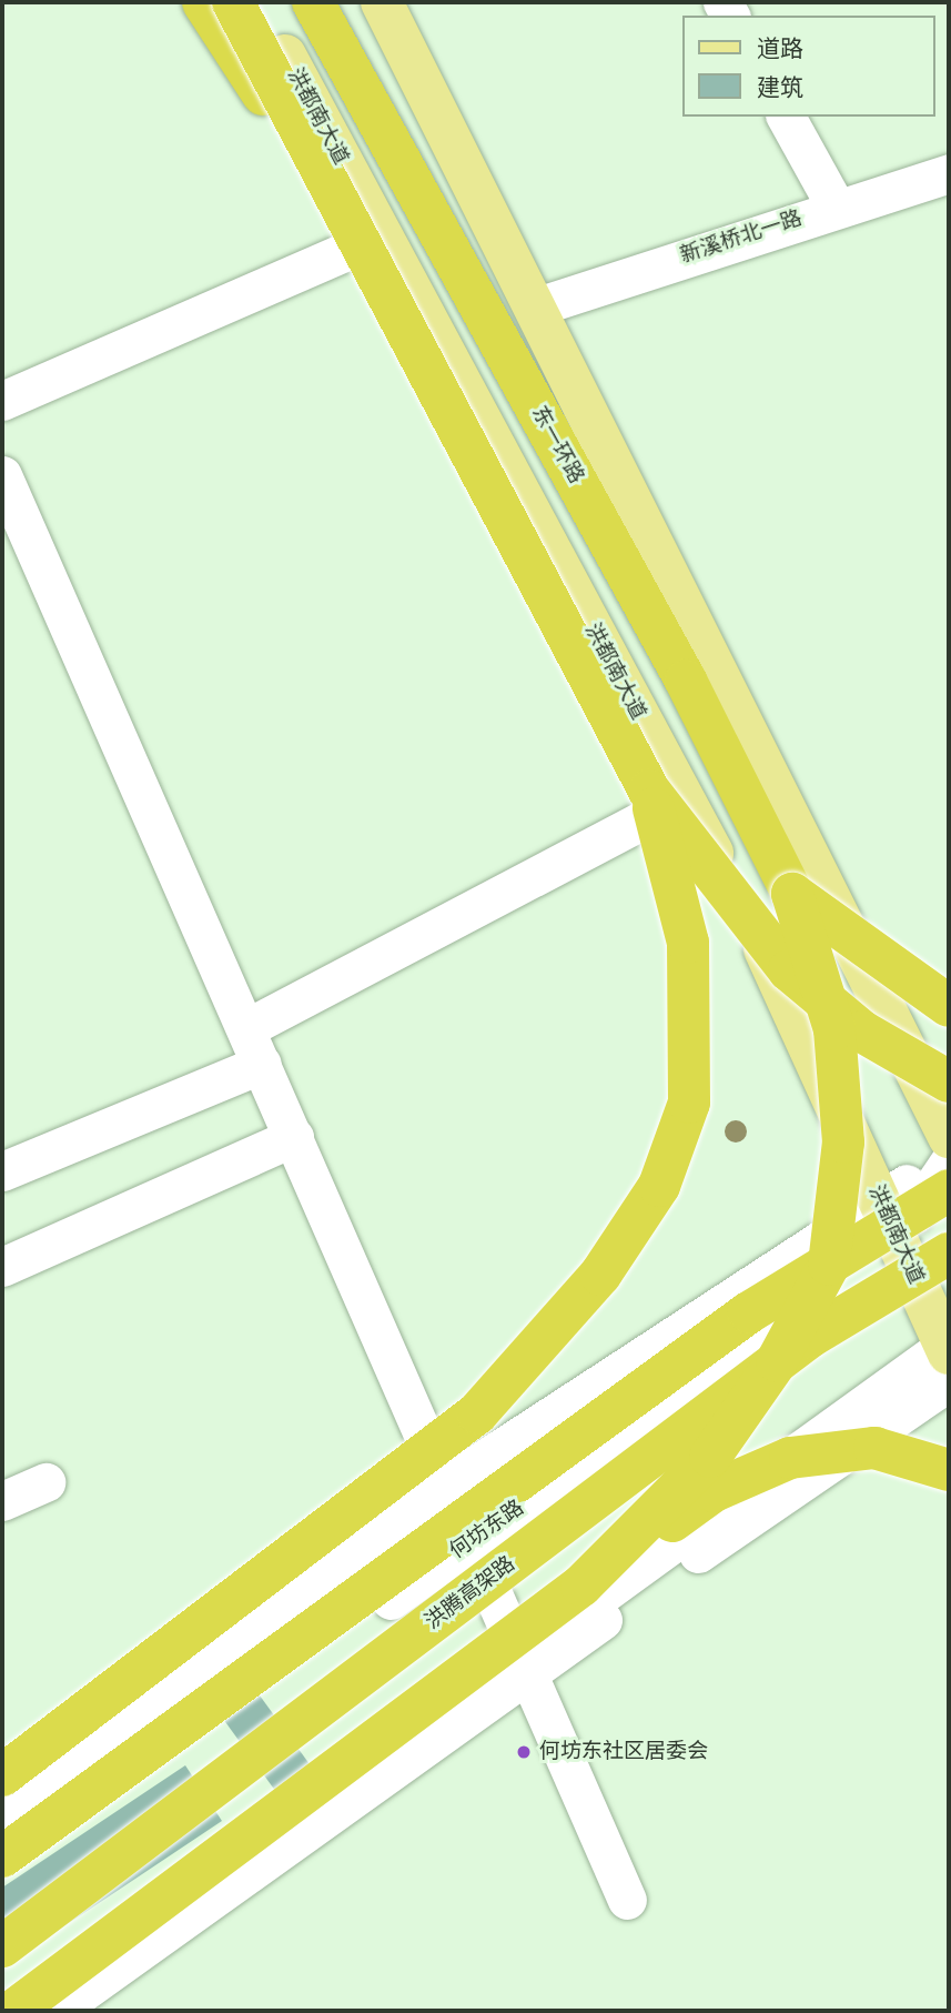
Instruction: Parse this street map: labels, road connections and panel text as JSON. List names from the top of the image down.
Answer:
{
  "streets": {
    "highway": ["东一环路", "洪腾高架路"],
    "main road": ["洪都南大道"],
    "street": ["新溪桥北一路", "何坊东路"]
  },
  "crossings": [
    ["洪都南大道", "何坊东路"]
  ],
  "places": ["何坊东社区居委会"],
  "legend": ["道路", "建筑"]
}
